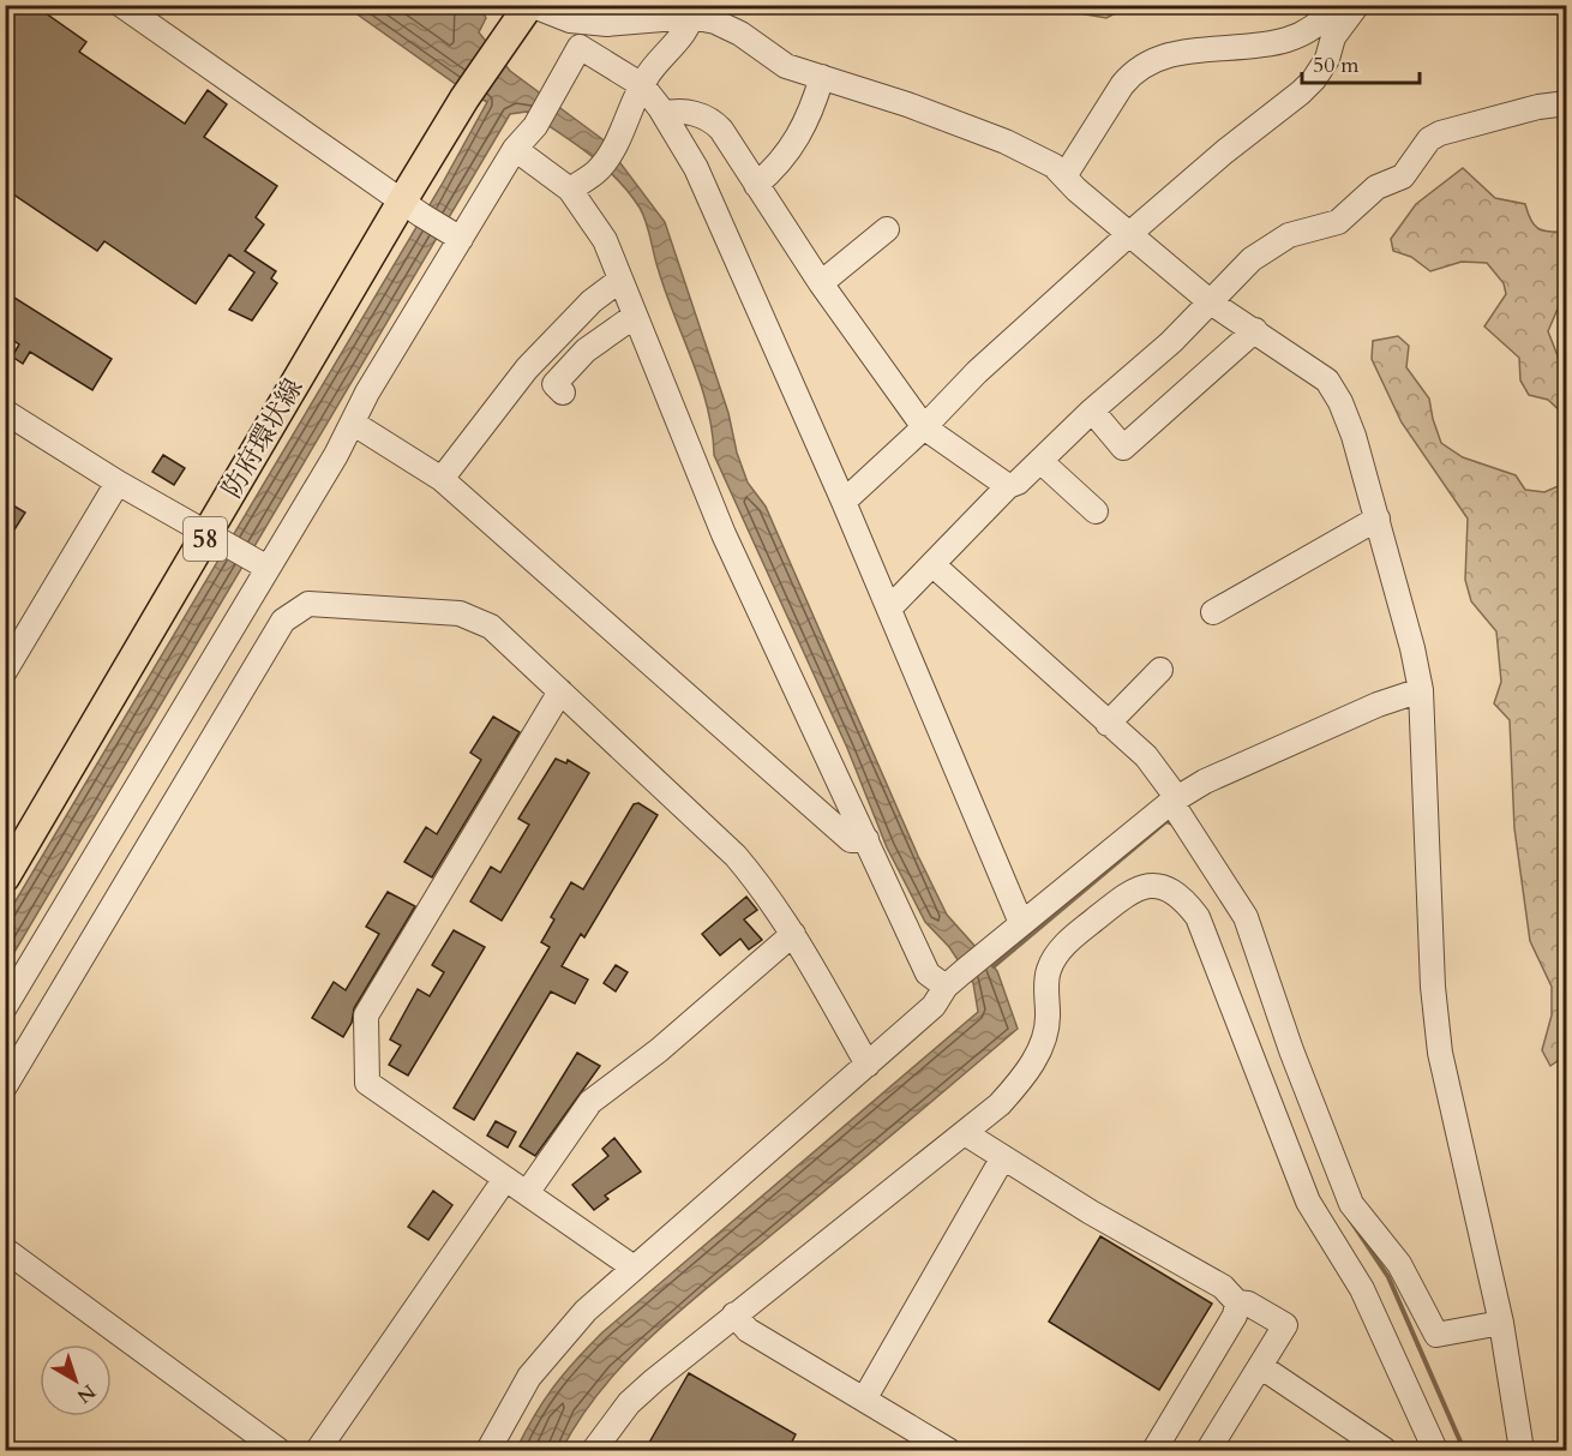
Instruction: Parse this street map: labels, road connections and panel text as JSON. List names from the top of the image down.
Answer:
{
  "streets": {
    "main road": ["防府環状線", "58"]
  },
  "scale_bar": "50 m",
  "north": "bottom right"
}
